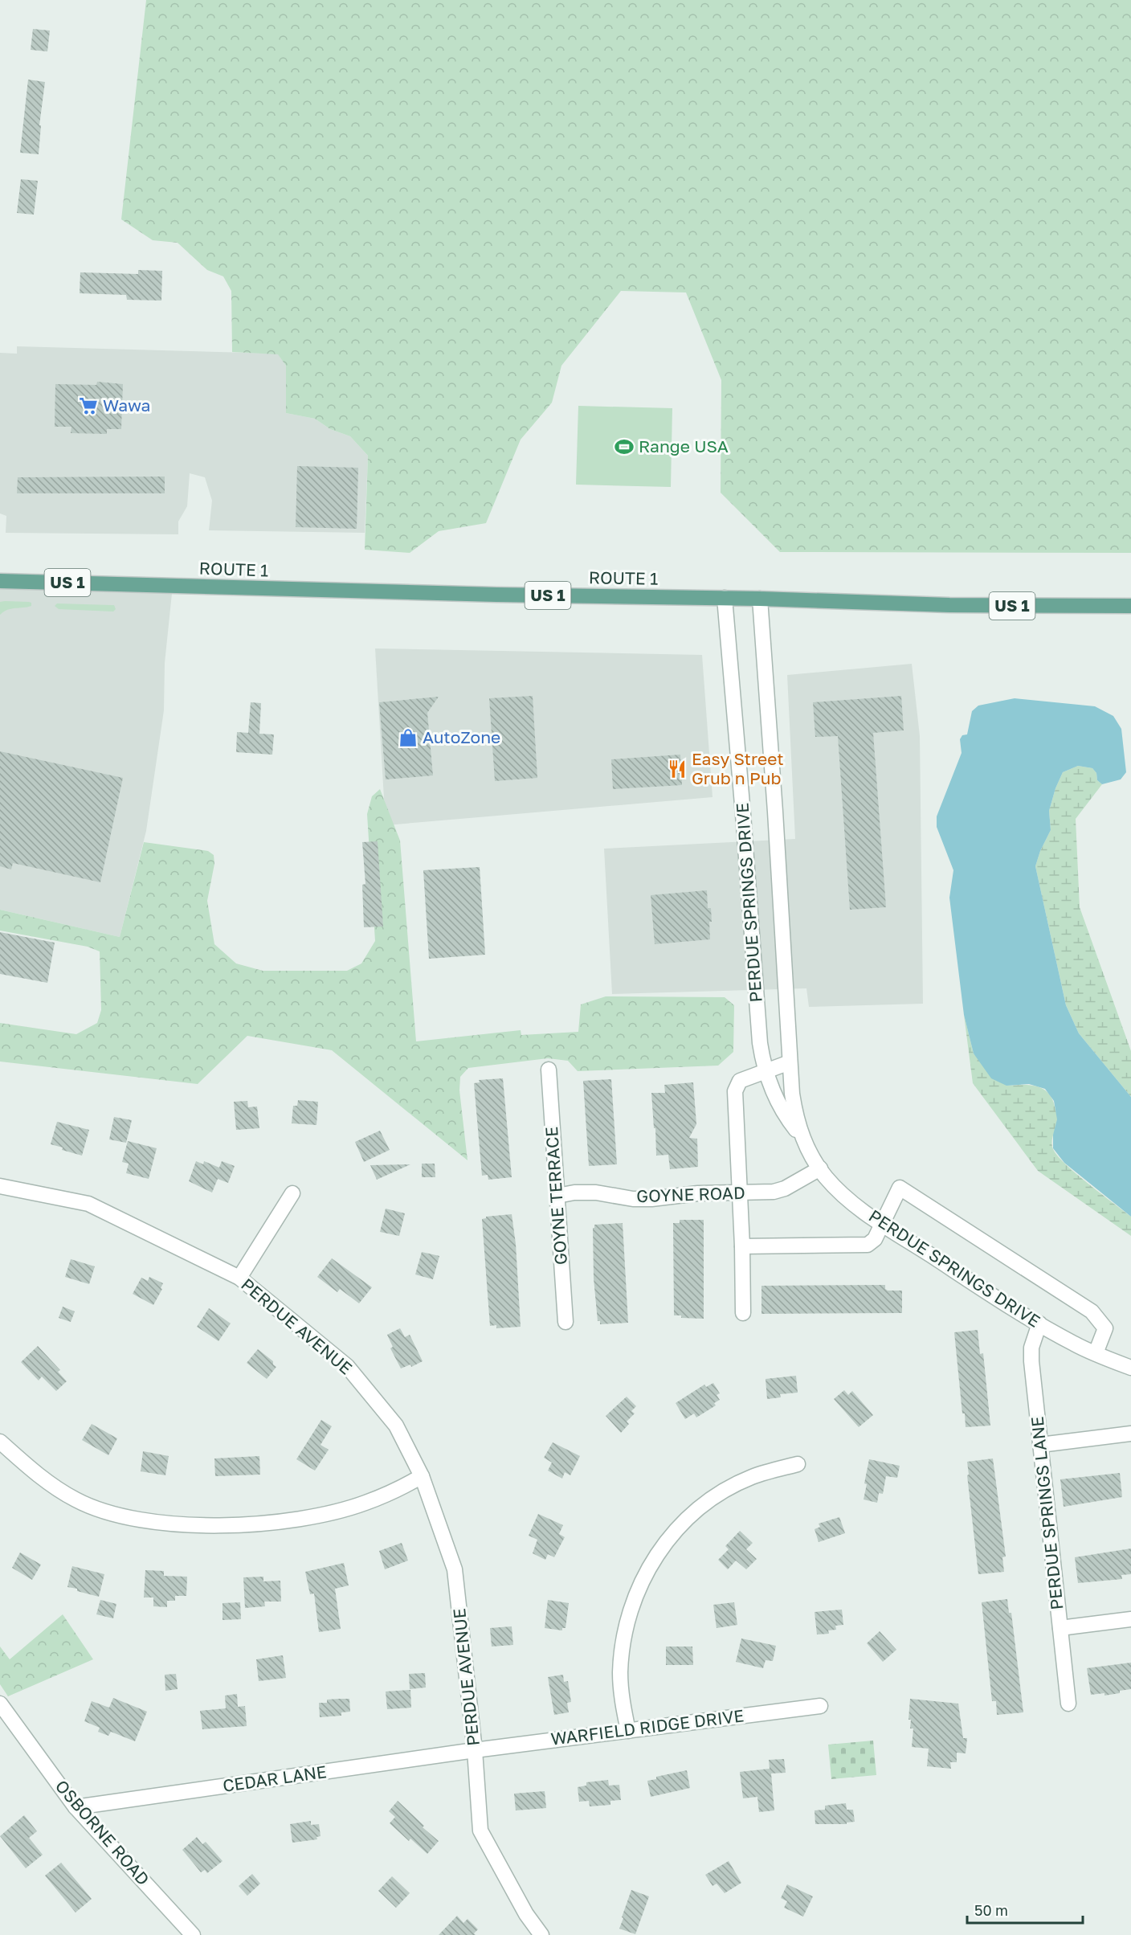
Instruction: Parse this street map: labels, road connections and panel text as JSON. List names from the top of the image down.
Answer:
{
  "streets": {
    "main road": ["ROUTE 1", "US 1"],
    "street": [
      "PERDUE SPRINGS DRIVE",
      "GOYNE ROAD",
      "GOYNE TERRACE",
      "PERDUE AVENUE",
      "PERDUE SPRINGS LANE",
      "WARFIELD RIDGE DRIVE",
      "CEDAR LANE",
      "OSBORNE ROAD"
    ]
  },
  "crossings": [
    ["ROUTE 1", "PERDUE SPRINGS DRIVE"],
    ["PERDUE SPRINGS DRIVE", "GOYNE ROAD"],
    ["PERDUE SPRINGS DRIVE", "PERDUE SPRINGS LANE"],
    ["GOYNE ROAD", "GOYNE TERRACE"],
    ["PERDUE AVENUE", "WARFIELD RIDGE DRIVE"],
    ["PERDUE AVENUE", "CEDAR LANE"],
    ["WARFIELD RIDGE DRIVE", "CEDAR LANE"],
    ["CEDAR LANE", "OSBORNE ROAD"]
  ],
  "places": {
    "supermarket": ["Wawa"],
    "sports": ["Range USA"],
    "shop": ["AutoZone"],
    "restaurant": ["Easy Street Grub n Pub"]
  },
  "scale_bar": "50 m"
}
